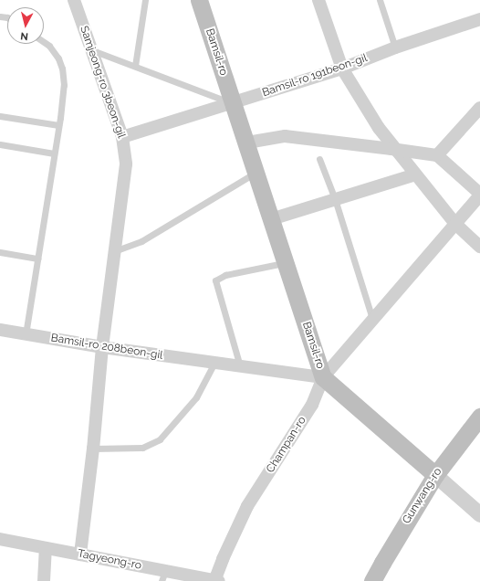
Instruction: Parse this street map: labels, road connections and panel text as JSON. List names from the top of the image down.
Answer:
{
  "streets": {
    "main road": ["Bamsil-ro", "Gunwang-ro"],
    "street": [
      "Bamsil-ro 191beon-gil",
      "Samjeong-ro 3beon-gil",
      "Bamsil-ro 208beon-gil",
      "Champan-ro",
      "Tagyeong-ro"
    ]
  },
  "crossings": [
    ["Bamsil-ro", "Bamsil-ro 191beon-gil"],
    ["Bamsil-ro", "Bamsil-ro 208beon-gil"],
    ["Bamsil-ro", "Champan-ro"],
    ["Bamsil-ro", "Gunwang-ro"],
    ["Samjeong-ro 3beon-gil", "Bamsil-ro 208beon-gil"],
    ["Samjeong-ro 3beon-gil", "Tagyeong-ro"],
    ["Bamsil-ro 208beon-gil", "Champan-ro"],
    ["Champan-ro", "Tagyeong-ro"]
  ],
  "north": "bottom"
}
